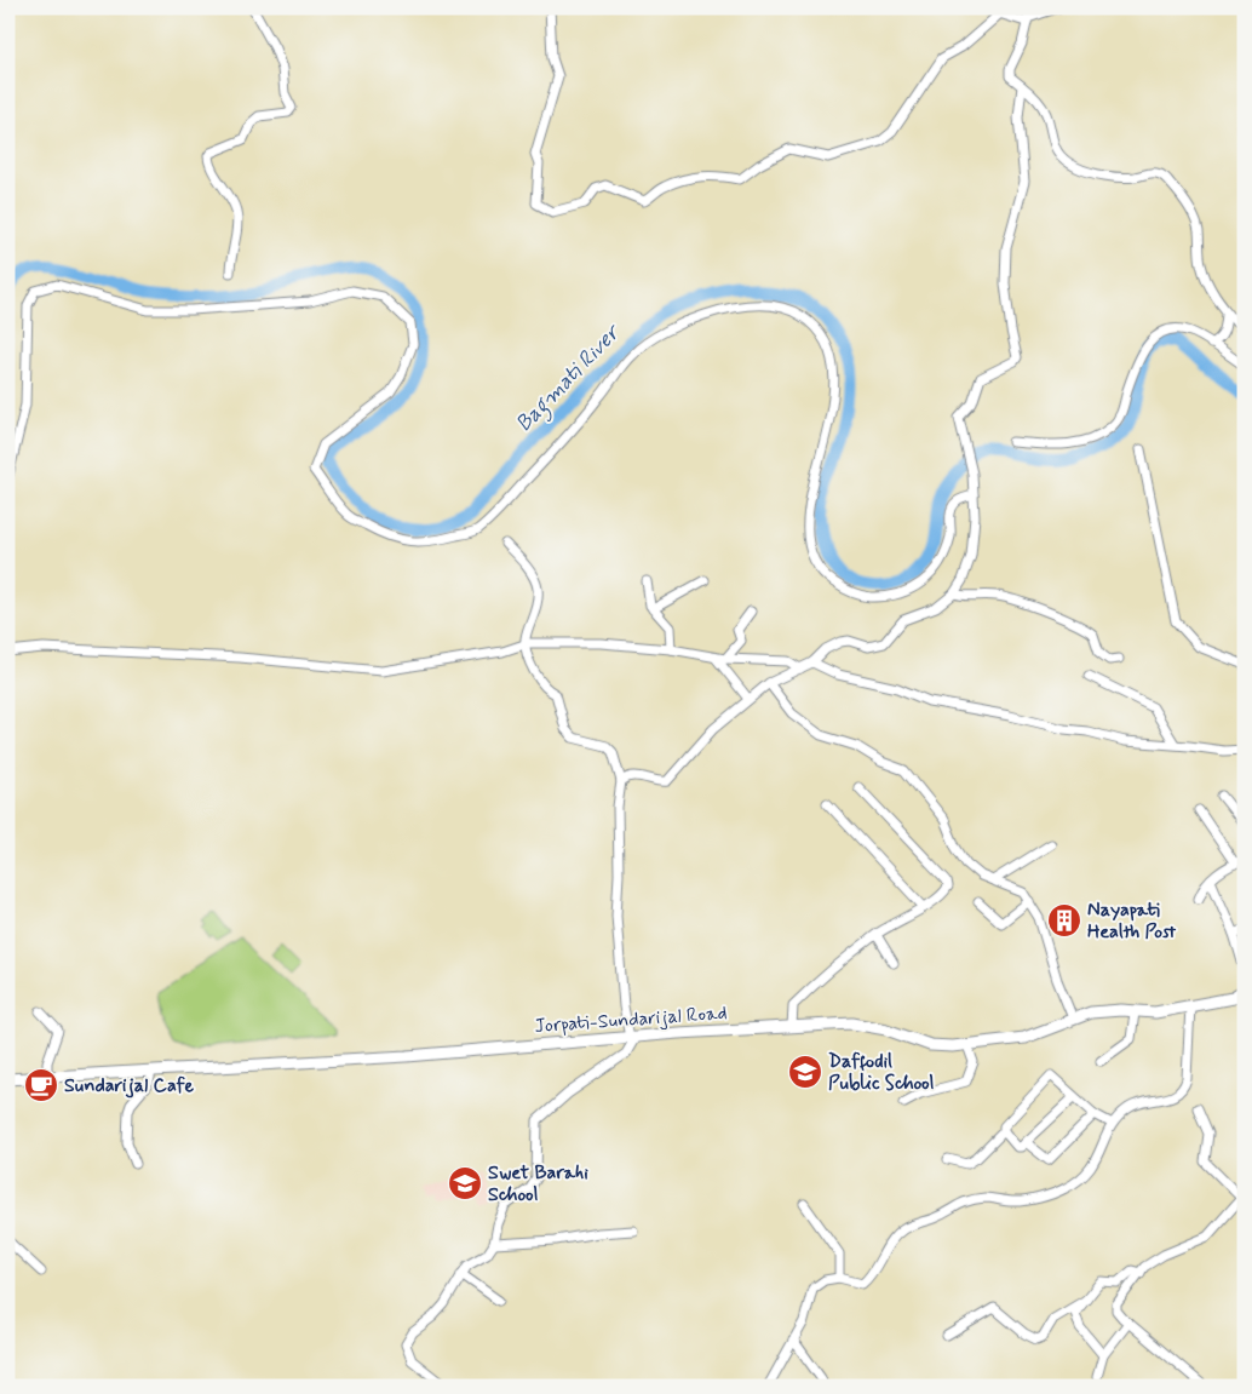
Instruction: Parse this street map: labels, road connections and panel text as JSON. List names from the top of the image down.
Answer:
{
  "streets": {
    "main road": ["Jorpati-Sundarijal Road"]
  },
  "water": ["Bagmati River"],
  "places": {
    "building": ["Nayapati Health Post"],
    "school or university": ["Daffodil Public School", "Swet Barahi School"],
    "cafe": ["Sundarijal Cafe"]
  }
}
